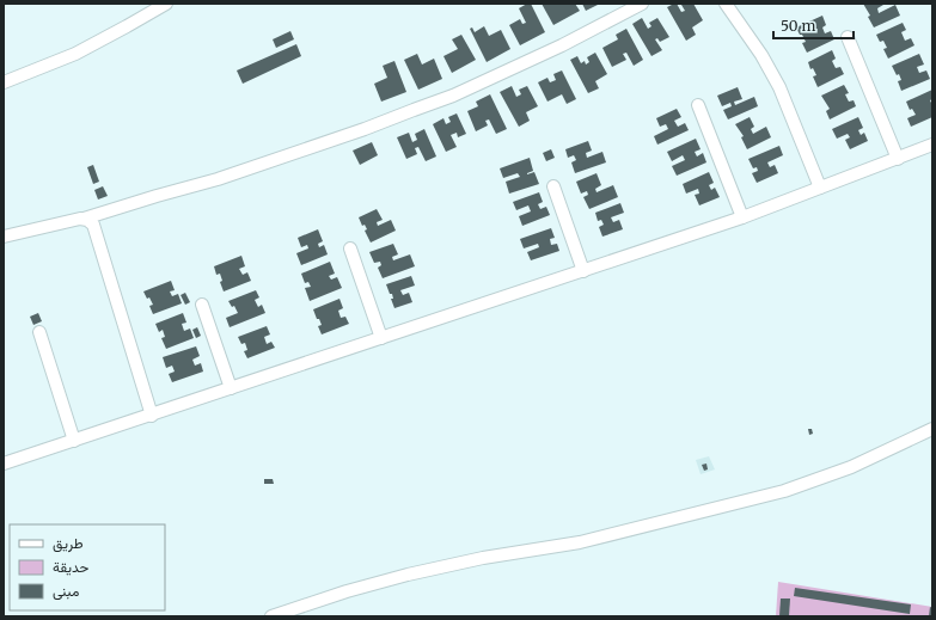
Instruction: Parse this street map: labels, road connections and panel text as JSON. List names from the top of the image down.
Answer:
{
  "legend": ["طريق", "حديقة", "مبنى"],
  "scale_bar": "50 m"
}
